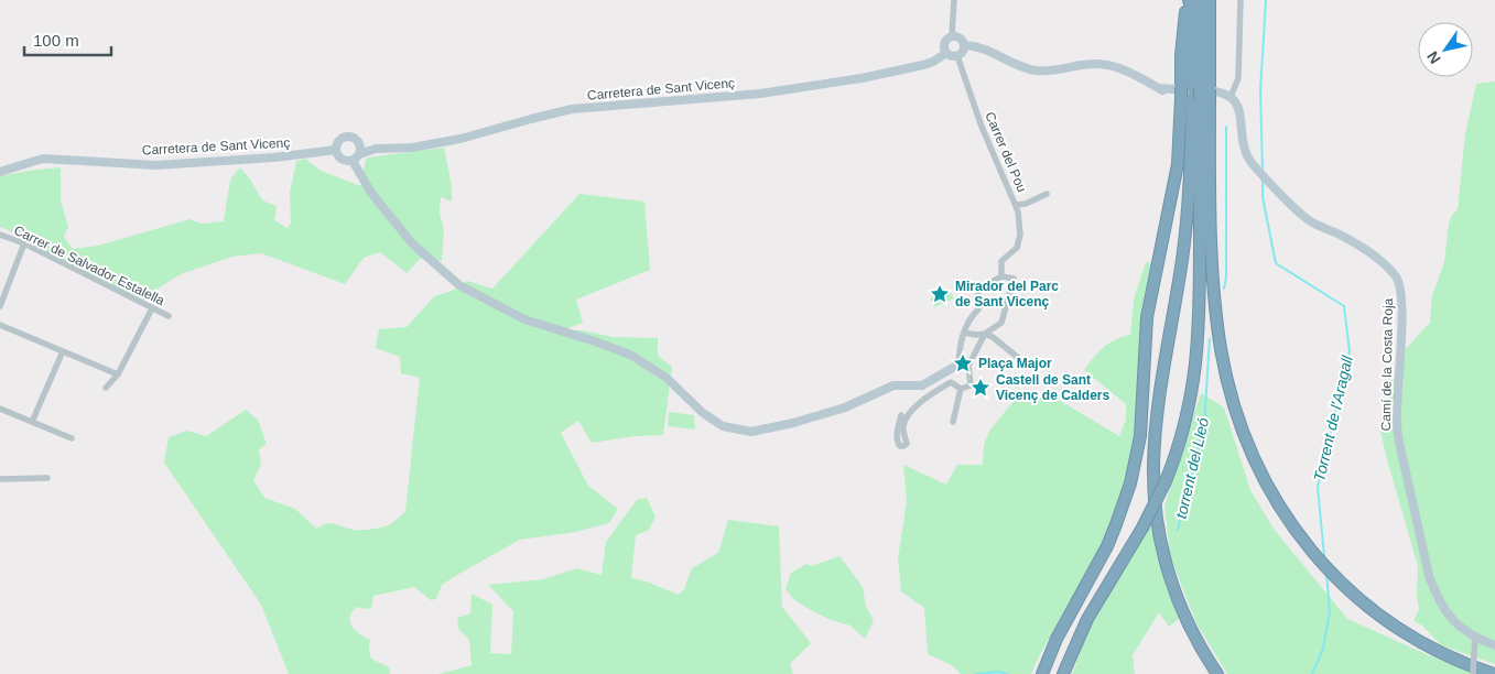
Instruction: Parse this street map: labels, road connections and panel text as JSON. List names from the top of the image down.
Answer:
{
  "streets": {
    "street": [
      "Carretera de Sant Vicenç",
      "Carrer del Pou",
      "Carrer de Salvador Estalella",
      "Camí de la Costa Roja"
    ]
  },
  "crossings": [
    ["Carretera de Sant Vicenç", "Carrer del Pou"]
  ],
  "water": ["Torrent de l'Aragall", "torrent del Lleó"],
  "places": {
    "place": ["Mirador del Parc de Sant Vicenç", "Plaça Major", "Castell de Sant Vicenç de Calders"]
  },
  "scale_bar": "100 m",
  "north": "bottom left"
}
